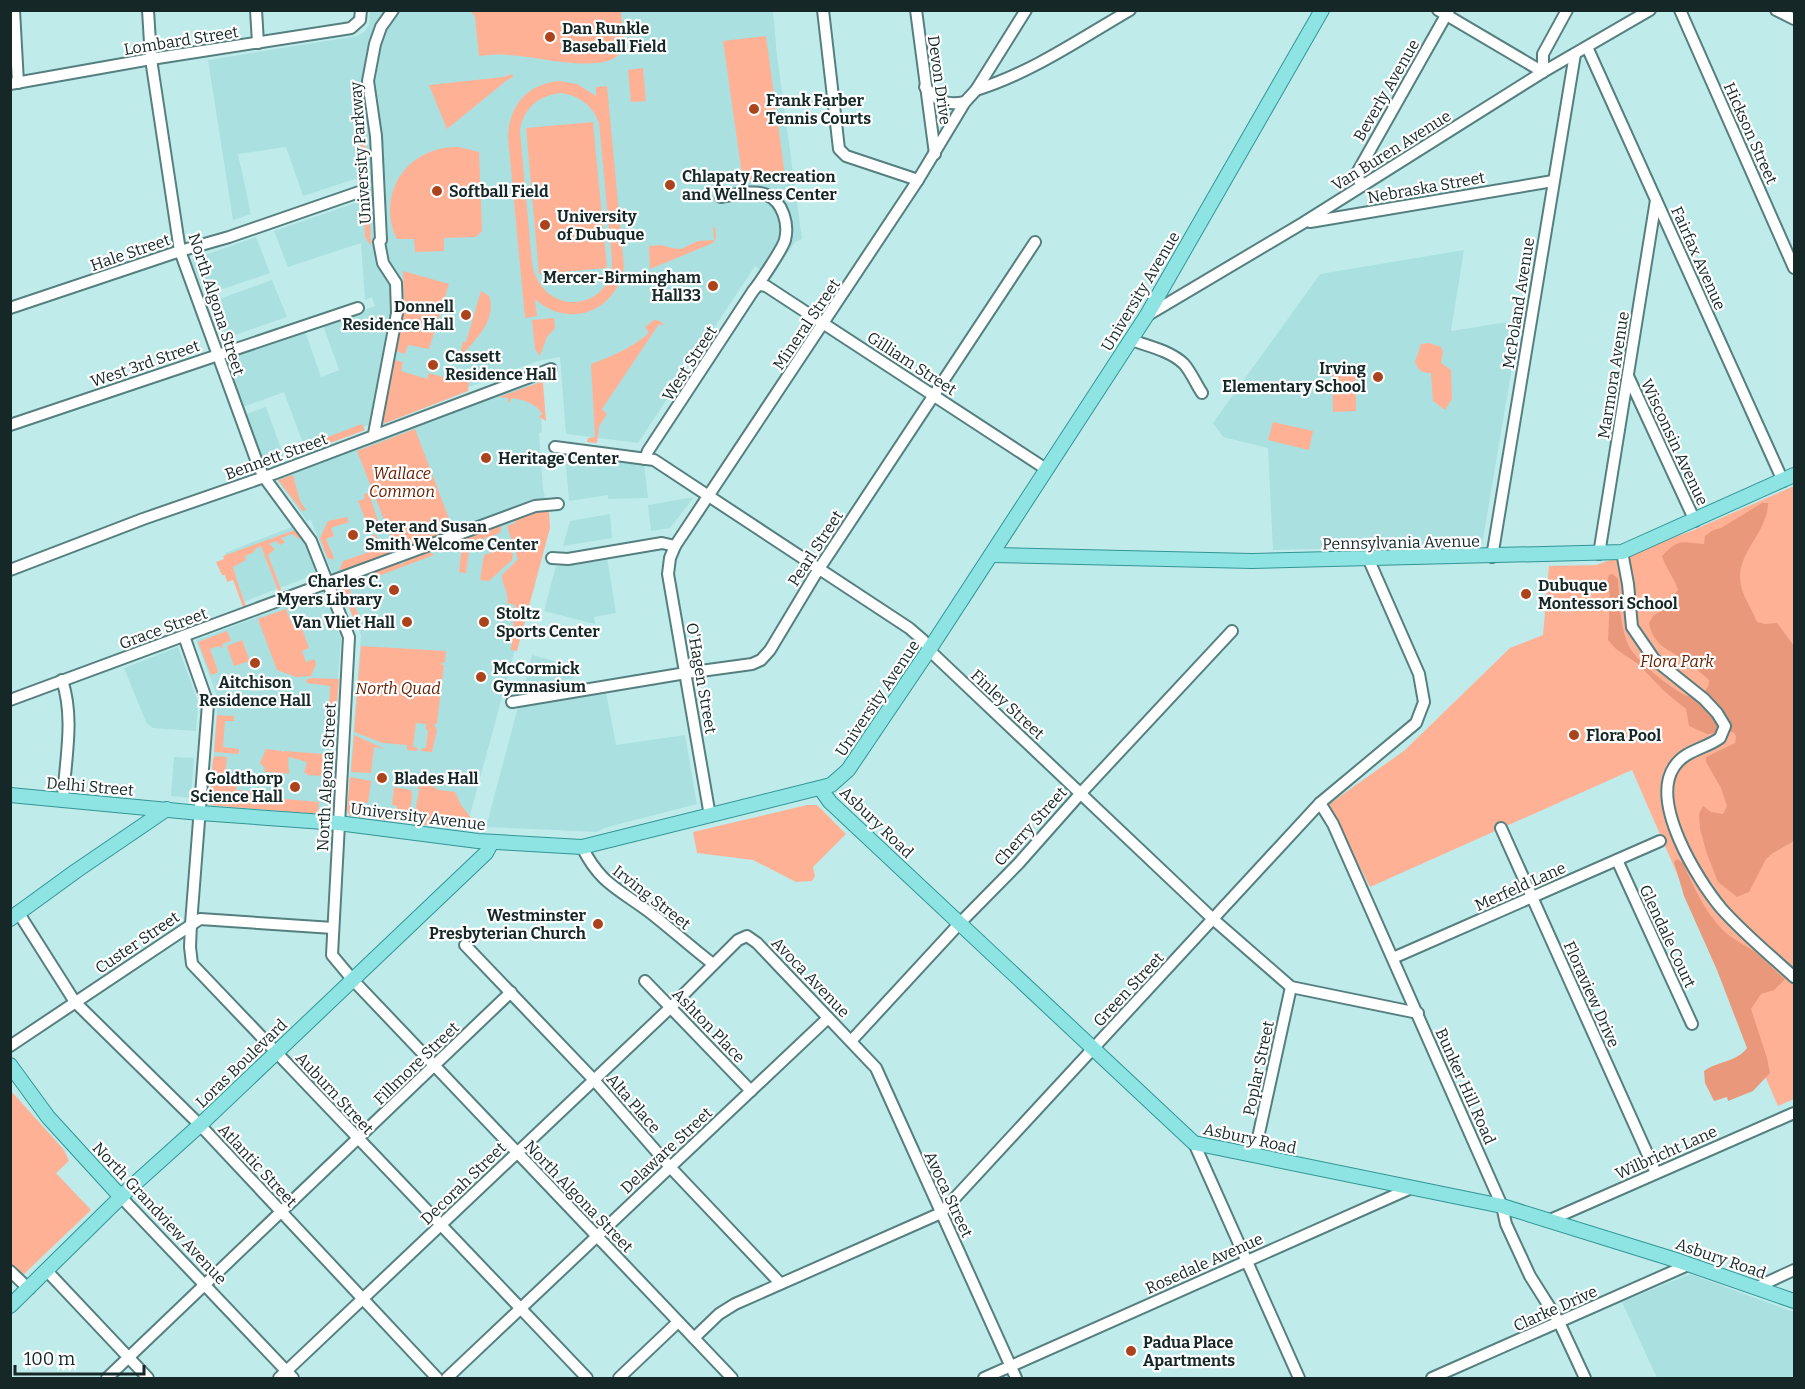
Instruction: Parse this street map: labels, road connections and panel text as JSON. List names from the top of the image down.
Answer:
{
  "streets": {
    "main road": [
      "University Avenue",
      "Pennsylvania Avenue",
      "Delhi Street",
      "Asbury Road",
      "Loras Boulevard",
      "North Grandview Avenue"
    ],
    "street": [
      "Lombard Street",
      "Devon Drive",
      "Beverly Avenue",
      "Hickson Street",
      "Van Buren Avenue",
      "University Parkway",
      "Nebraska Street",
      "Hale Street",
      "Fairfax Avenue",
      "McPoland Avenue",
      "North Algona Street",
      "Mineral Street",
      "West 3rd Street",
      "West Street",
      "Gilliam Street",
      "Marmora Avenue",
      "Wisconsin Avenue",
      "Bennett Street",
      "Pearl Street",
      "Grace Street",
      "O'Hagen Street",
      "Finley Street",
      "Cherry Street",
      "Merfeld Lane",
      "Irving Street",
      "Glendale Court",
      "Custer Street",
      "Avoca Avenue",
      "Green Street",
      "Floraview Drive",
      "Ashton Place",
      "Fillmore Street",
      "Poplar Street",
      "Bunker Hill Road",
      "Auburn Street",
      "Alta Place",
      "Delaware Street",
      "Wilbricht Lane",
      "Atlantic Street",
      "Decorah Street",
      "Avoca Street",
      "Rosedale Avenue",
      "Clarke Drive"
    ]
  },
  "crossings": [
    ["Lombard Street", "North Algona Street"],
    ["Devon Drive", "Mineral Street"],
    ["Beverly Avenue", "Van Buren Avenue"],
    ["Van Buren Avenue", "Nebraska Street"],
    ["Van Buren Avenue", "Fairfax Avenue"],
    ["Van Buren Avenue", "University Avenue"],
    ["Van Buren Avenue", "McPoland Avenue"],
    ["University Parkway", "Bennett Street"],
    ["Nebraska Street", "McPoland Avenue"],
    ["Hale Street", "North Algona Street"],
    ["Fairfax Avenue", "Marmora Avenue"],
    ["Fairfax Avenue", "Pennsylvania Avenue"],
    ["University Avenue", "North Algona Street"],
    ["University Avenue", "Gilliam Street"],
    ["University Avenue", "Pennsylvania Avenue"],
    ["University Avenue", "O'Hagen Street"],
    ["University Avenue", "Finley Street"],
    ["University Avenue", "Delhi Street"],
    ["University Avenue", "Asbury Road"],
    ["University Avenue", "Irving Street"],
    ["University Avenue", "Loras Boulevard"],
    ["University Avenue", "Auburn Street"],
    ["McPoland Avenue", "Pennsylvania Avenue"],
    ["North Algona Street", "West 3rd Street"],
    ["North Algona Street", "Bennett Street"],
    ["North Algona Street", "Grace Street"],
    ["North Algona Street", "Custer Street"],
    ["North Algona Street", "Green Street"],
    ["North Algona Street", "Loras Boulevard"],
    ["North Algona Street", "Fillmore Street"],
    ["North Algona Street", "Delaware Street"],
    ["North Algona Street", "Decorah Street"],
    ["Mineral Street", "Gilliam Street"],
    ["Mineral Street", "O'Hagen Street"],
    ["Mineral Street", "Finley Street"],
    ["West Street", "Gilliam Street"],
    ["West Street", "Finley Street"],
    ["Gilliam Street", "Pearl Street"],
    ["Marmora Avenue", "Wisconsin Avenue"],
    ["Marmora Avenue", "Pennsylvania Avenue"],
    ["Wisconsin Avenue", "Pennsylvania Avenue"],
    ["Pennsylvania Avenue", "Green Street"],
    ["Pearl Street", "O'Hagen Street"],
    ["Pearl Street", "Finley Street"],
    ["Grace Street", "Auburn Street"],
    ["Finley Street", "Cherry Street"],
    ["Finley Street", "Green Street"],
    ["Finley Street", "Poplar Street"],
    ["Finley Street", "Bunker Hill Road"],
    ["Asbury Road", "Cherry Street"],
    ["Asbury Road", "Green Street"],
    ["Asbury Road", "Poplar Street"],
    ["Asbury Road", "Bunker Hill Road"],
    ["Asbury Road", "Wilbricht Lane"],
    ["Asbury Road", "Rosedale Avenue"],
    ["Asbury Road", "Clarke Drive"],
    ["Cherry Street", "Avoca Avenue"],
    ["Cherry Street", "Avoca Street"],
    ["Merfeld Lane", "Glendale Court"],
    ["Merfeld Lane", "Floraview Drive"],
    ["Merfeld Lane", "Bunker Hill Road"],
    ["Irving Street", "Decorah Street"],
    ["Custer Street", "Auburn Street"],
    ["Custer Street", "Atlantic Street"],
    ["Avoca Avenue", "Delaware Street"],
    ["Avoca Avenue", "Decorah Street"],
    ["Avoca Avenue", "Avoca Street"],
    ["Green Street", "Bunker Hill Road"],
    ["Green Street", "Alta Place"],
    ["Green Street", "Avoca Street"],
    ["Floraview Drive", "Wilbricht Lane"],
    ["Ashton Place", "Delaware Street"],
    ["Ashton Place", "Decorah Street"],
    ["Loras Boulevard", "Auburn Street"],
    ["Loras Boulevard", "Atlantic Street"],
    ["Loras Boulevard", "North Grandview Avenue"],
    ["Fillmore Street", "Auburn Street"],
    ["Fillmore Street", "Alta Place"],
    ["Fillmore Street", "Atlantic Street"],
    ["Fillmore Street", "North Grandview Avenue"],
    ["Bunker Hill Road", "Clarke Drive"],
    ["Auburn Street", "Delaware Street"],
    ["Auburn Street", "Decorah Street"],
    ["Alta Place", "Delaware Street"],
    ["Alta Place", "Decorah Street"],
    ["Atlantic Street", "Decorah Street"],
    ["Decorah Street", "North Grandview Avenue"],
    ["Avoca Street", "Rosedale Avenue"]
  ],
  "parks": ["Wallace Common", "Flora Park", "North Quad"],
  "places": [
    "Dan Runkle Baseball Field",
    "Frank Farber Tennis Courts",
    "Chlapaty Recreation and Wellness Center",
    "Softball Field",
    "University of Dubuque",
    "Mercer-Birmingham Hall33",
    "Donnell Residence Hall",
    "Cassett Residence Hall",
    "Irving Elementary School",
    "Heritage Center",
    "Peter and Susan Smith Welcome Center",
    "Charles C. Myers Library",
    "Dubuque Montessori School",
    "Van Vliet Hall",
    "Stoltz Sports Center",
    "Aitchison Residence Hall",
    "McCormick Gymnasium",
    "Flora Pool",
    "Blades Hall",
    "Goldthorp Science Hall",
    "Westminster Presbyterian Church",
    "Padua Place Apartments"
  ],
  "scale_bar": "100 m"
}
